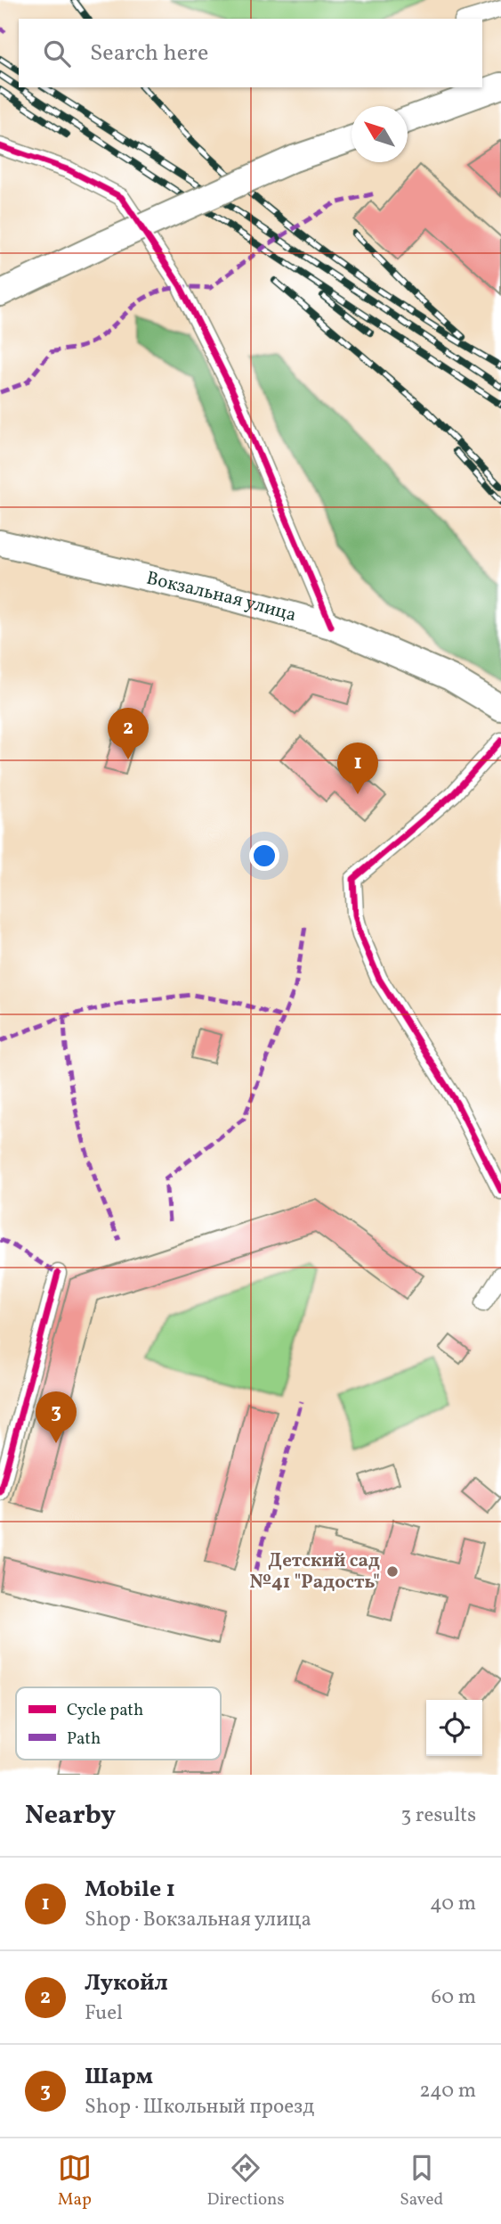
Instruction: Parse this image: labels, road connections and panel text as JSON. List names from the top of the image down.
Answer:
{
  "streets": {
    "main road": ["Вокзальная улица"]
  },
  "places": ["Детский сад №41 \"Радость\""],
  "legend": ["Cycle path", "Path"],
  "north": "top left",
  "page": {
    "search": "Search here",
    "pins": ["2", "1", "3"],
    "heading": ["Nearby", "3 results"],
    "list": [
      {
        "mark": "1",
        "name": "Mobile 1",
        "note": "Shop · Вокзальная улица",
        "value": "40 m"
      },
      {
        "mark": "2",
        "name": "Лукойл",
        "note": "Fuel",
        "value": "60 m"
      },
      {
        "mark": "3",
        "name": "Шарм",
        "note": "Shop · Школьный проезд",
        "value": "240 m"
      }
    ],
    "nav": ["Map", "Directions", "Saved"]
  }
}
